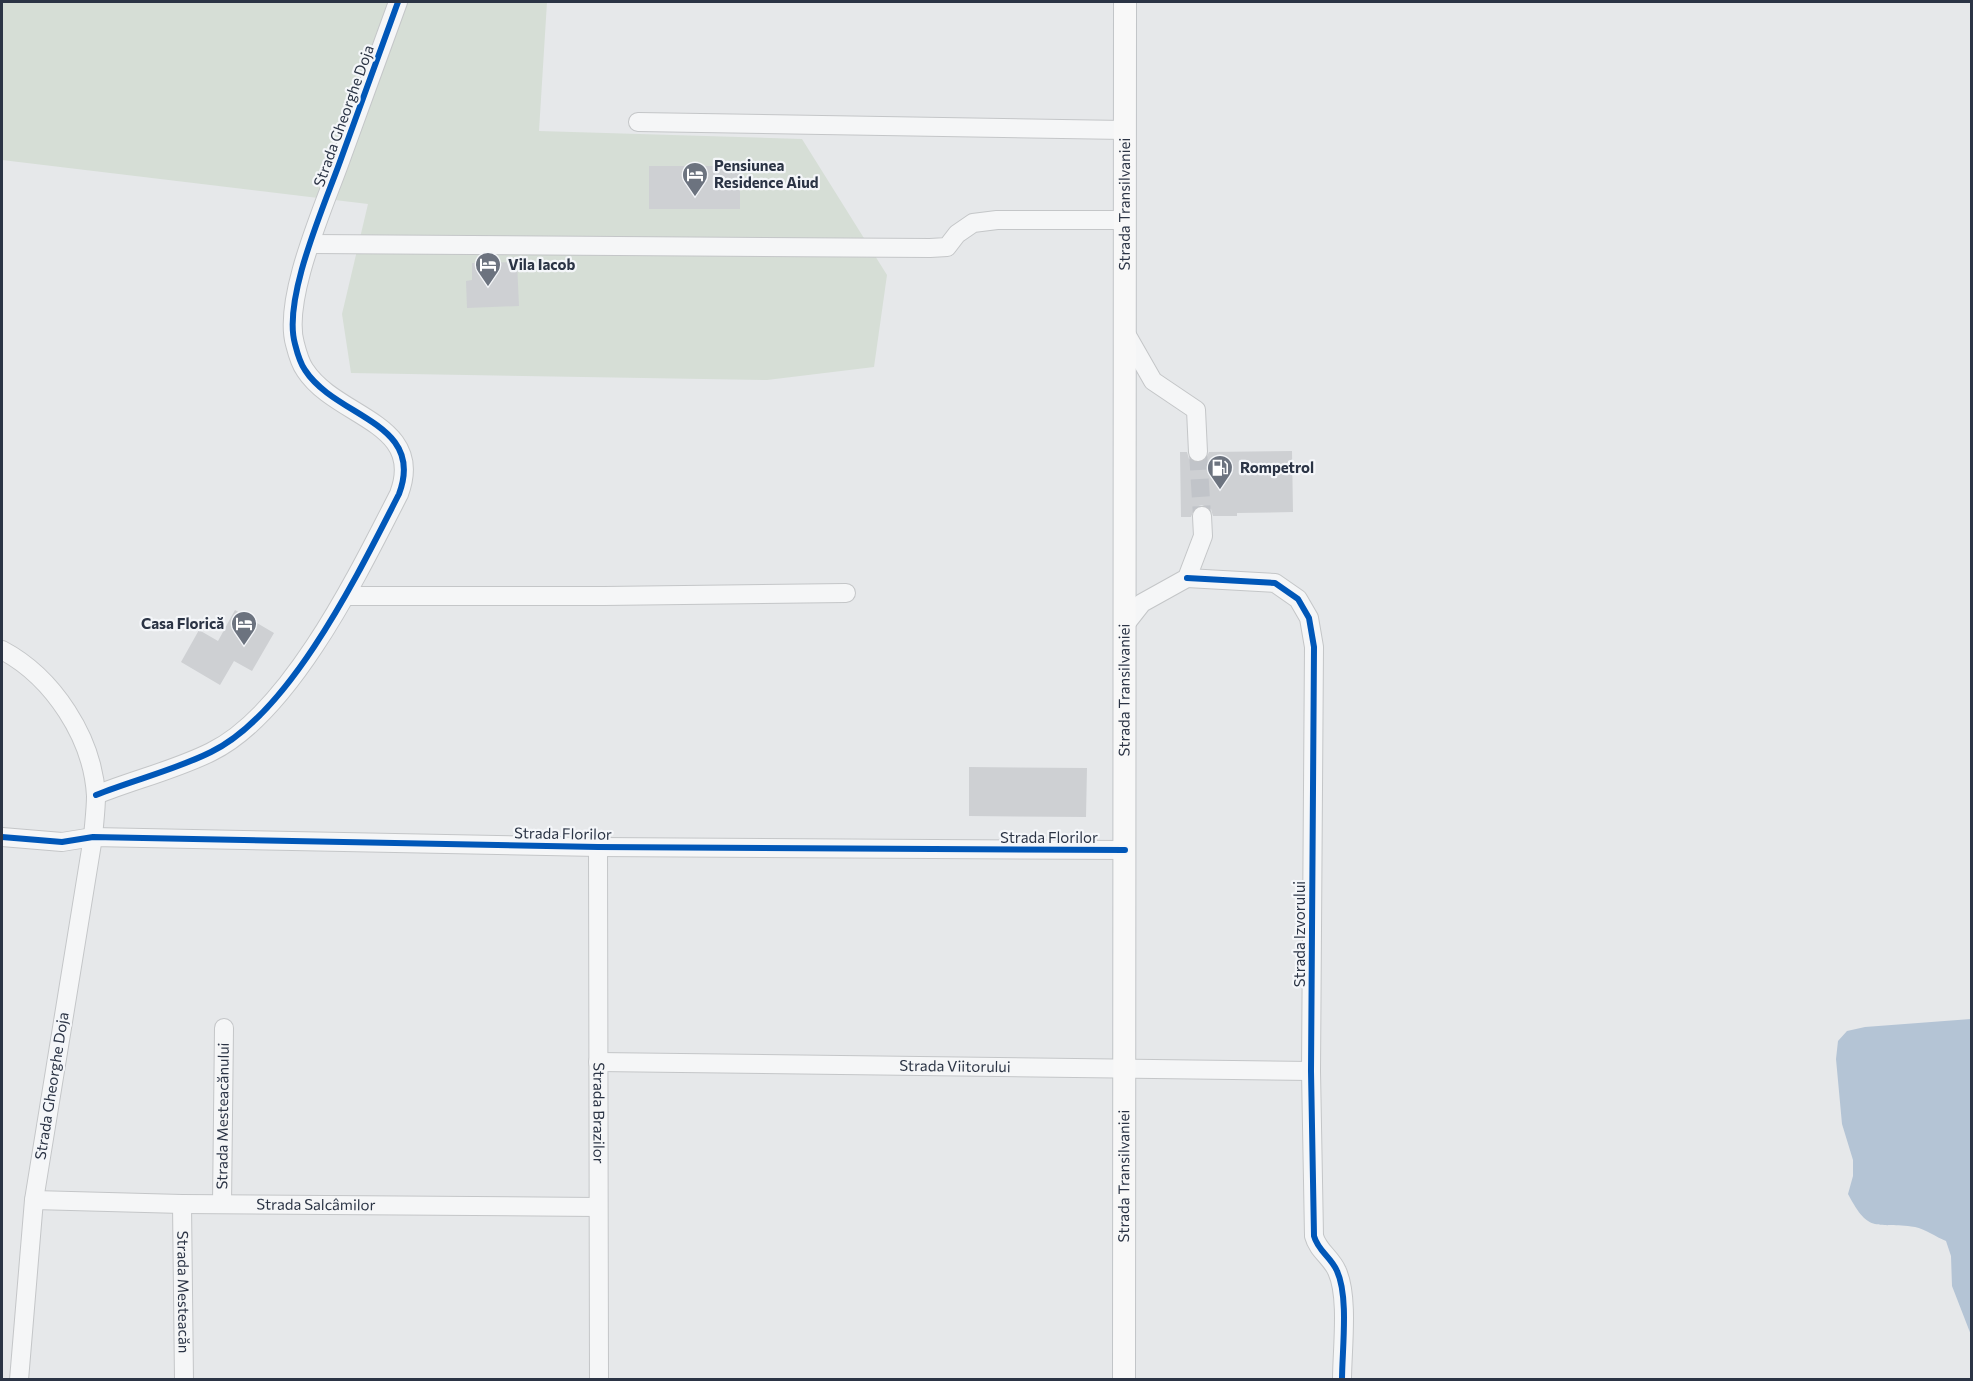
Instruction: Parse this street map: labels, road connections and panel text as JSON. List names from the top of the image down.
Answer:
{
  "streets": {
    "main road": ["Strada Transilvaniei"],
    "street": [
      "Strada Gheorghe Doja",
      "Strada Florilor",
      "Strada Izvorului",
      "Strada Viitorului",
      "Strada Brazilor",
      "Strada Mesteacănului",
      "Strada Salcâmilor",
      "Strada Mesteacăn"
    ]
  },
  "crossings": [
    ["Strada Gheorghe Doja", "Strada Florilor"],
    ["Strada Gheorghe Doja", "Strada Salcâmilor"],
    ["Strada Transilvaniei", "Strada Florilor"],
    ["Strada Transilvaniei", "Strada Viitorului"],
    ["Strada Florilor", "Strada Brazilor"],
    ["Strada Izvorului", "Strada Viitorului"],
    ["Strada Viitorului", "Strada Brazilor"],
    ["Strada Brazilor", "Strada Salcâmilor"],
    ["Strada Mesteacănului", "Strada Salcâmilor"],
    ["Strada Salcâmilor", "Strada Mesteacăn"]
  ],
  "places": {
    "hotel": ["Pensiunea Residence Aiud", "Vila Iacob", "Casa Florică"],
    "fuel station": ["Rompetrol"]
  }
}
